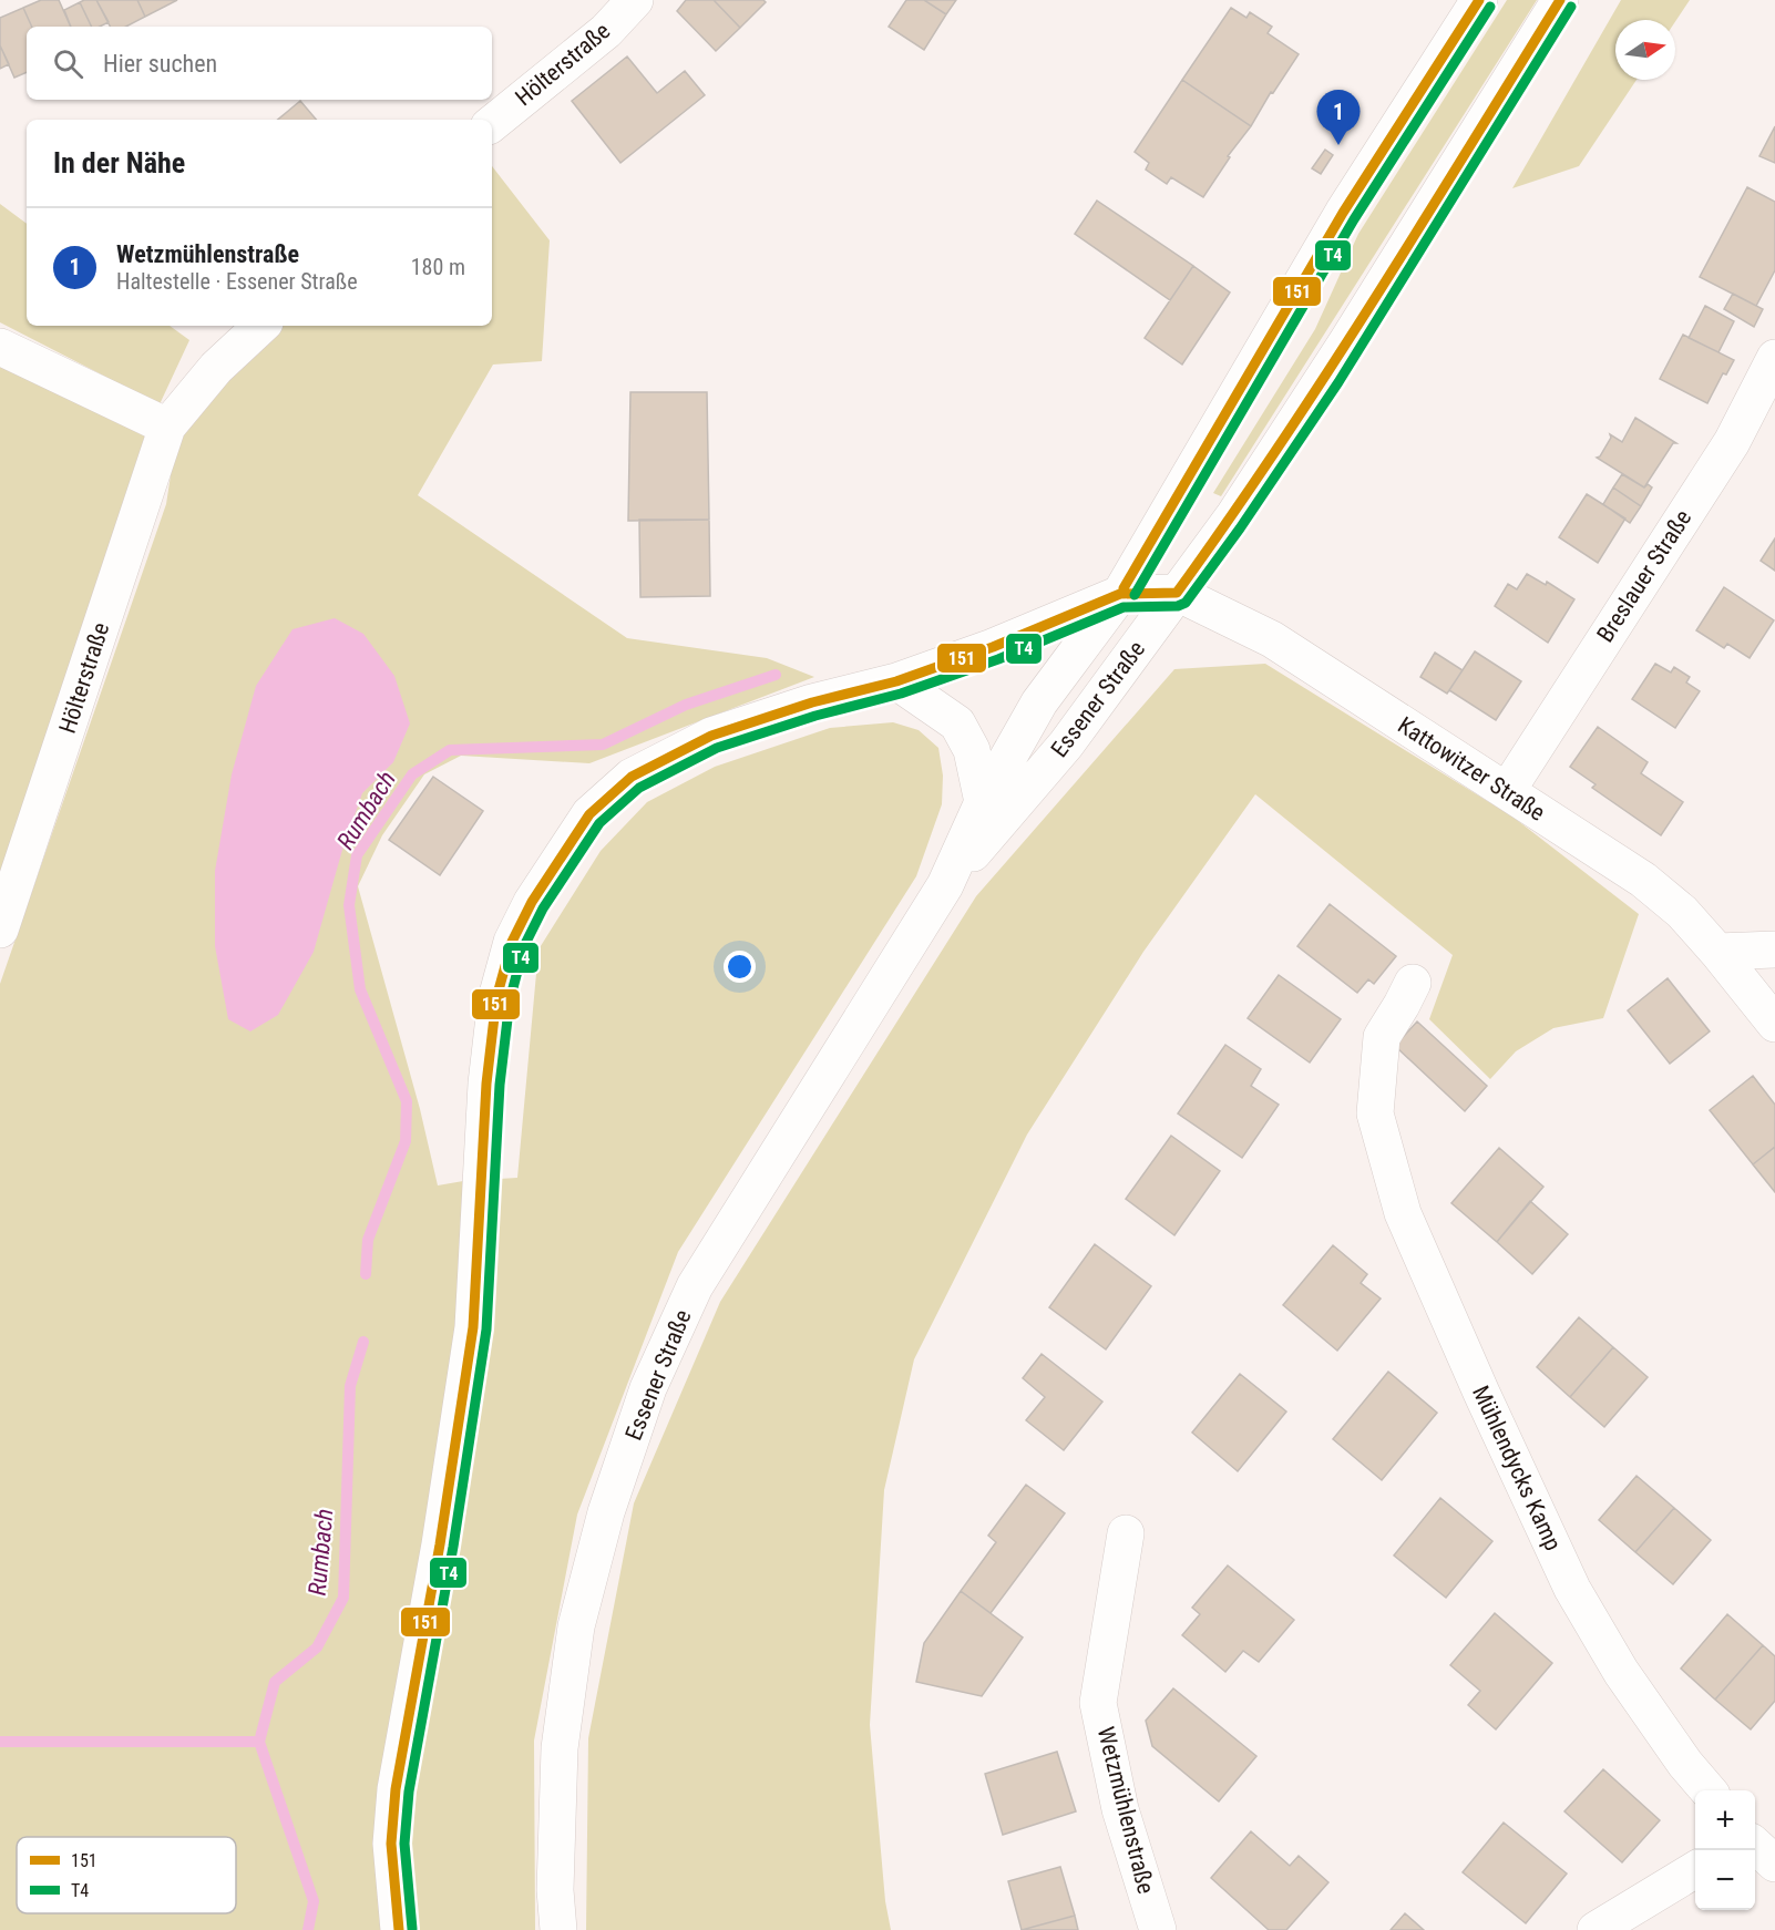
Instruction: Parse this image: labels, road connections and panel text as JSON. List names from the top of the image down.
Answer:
{
  "streets": {
    "street": [
      "Hölterstraße",
      "Breslauer Straße",
      "Essener Straße",
      "Kattowitzer Straße",
      "Mühlendycks Kamp",
      "Wetzmühlenstraße"
    ]
  },
  "crossings": [
    ["Breslauer Straße", "Kattowitzer Straße"],
    ["Essener Straße", "Kattowitzer Straße"]
  ],
  "water": ["Rumbach"],
  "lines": ["transit line 151", "transit line T4"],
  "legend": ["151", "T4"],
  "north": "right",
  "page": {
    "search": "Hier suchen",
    "pins": "1",
    "heading": "In der Nähe",
    "list": [
      {
        "mark": "1",
        "name": "Wetzmühlenstraße",
        "note": "Haltestelle · Essener Straße",
        "value": "180 m"
      }
    ],
    "map_buttons": ["+", "−"]
  }
}
